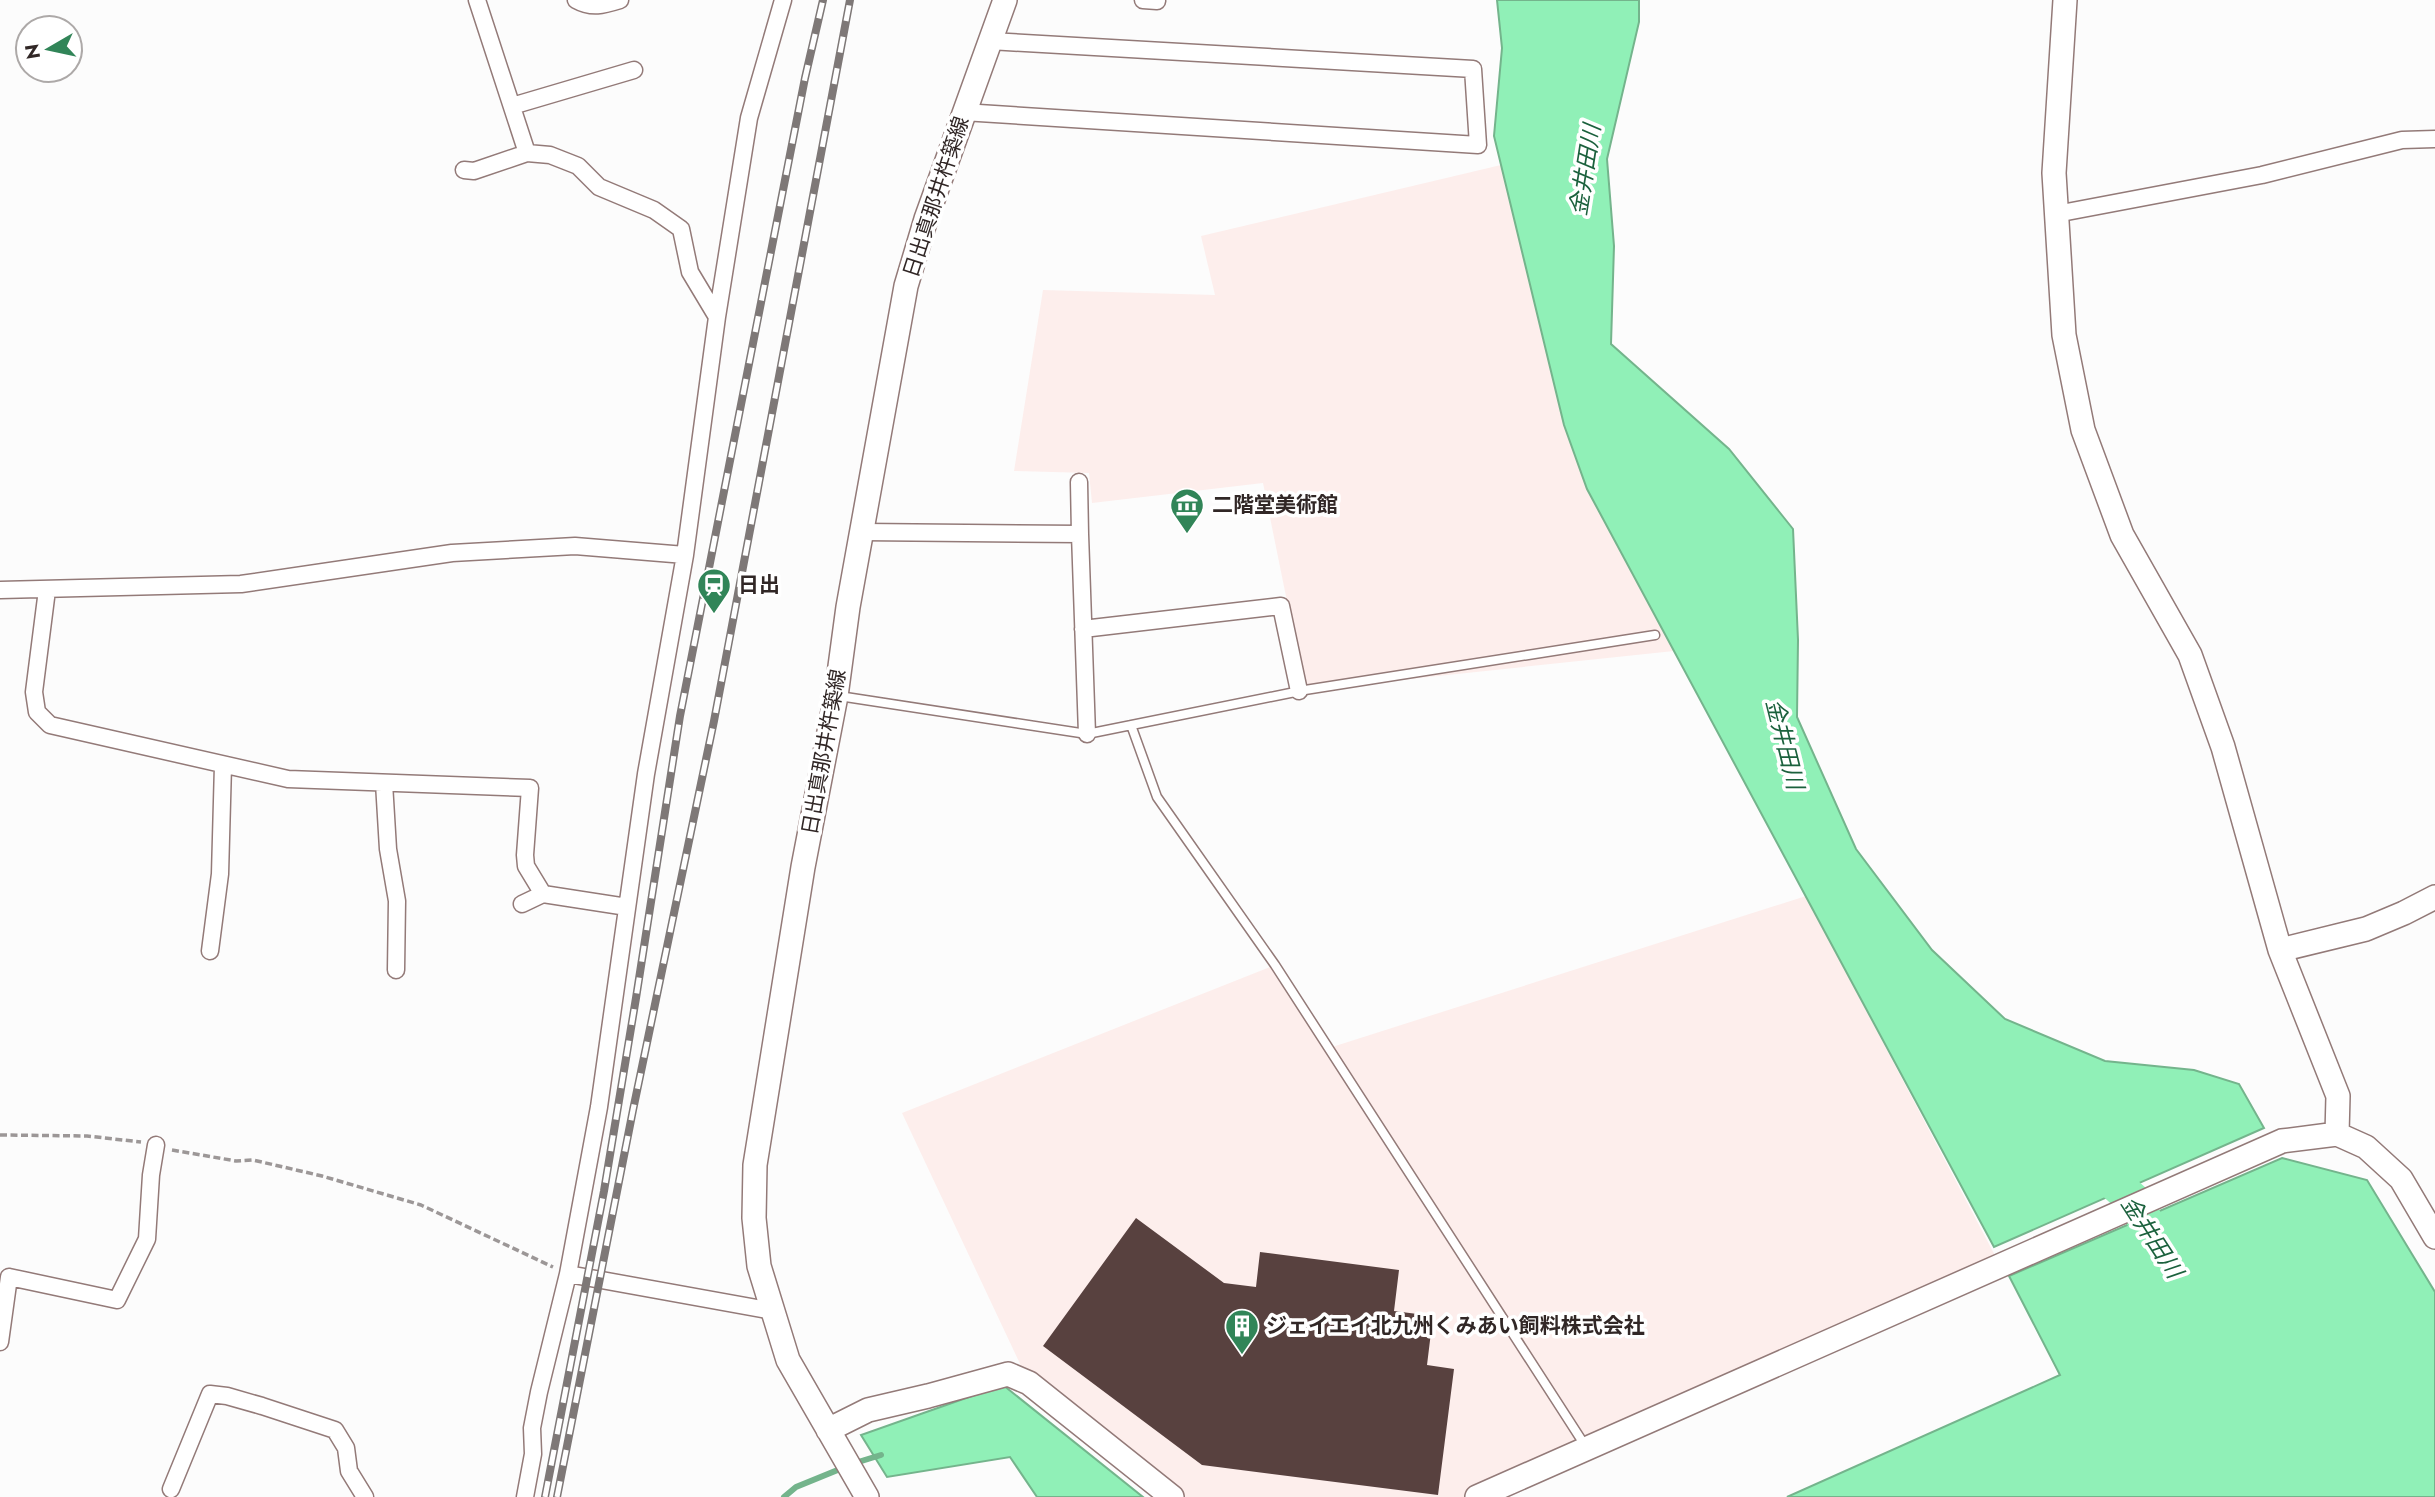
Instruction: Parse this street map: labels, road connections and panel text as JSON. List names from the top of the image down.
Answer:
{
  "streets": {
    "street": ["日出真那井杵築線"]
  },
  "water": ["金井田川"],
  "places": {
    "museum": ["二階堂美術館"],
    "station": ["日出"],
    "building": ["ジェイエイ北九州くみあい飼料株式会社"]
  },
  "north": "left"
}
